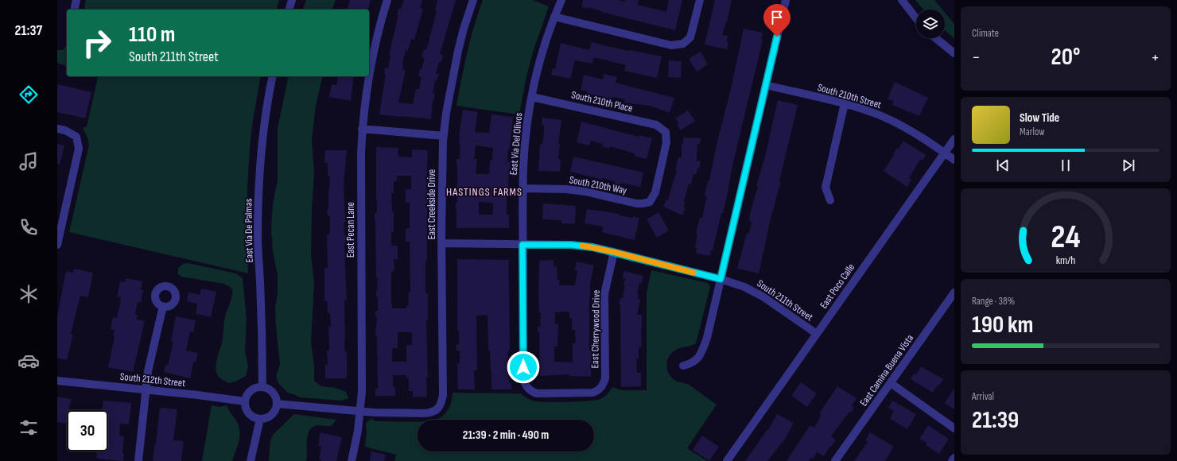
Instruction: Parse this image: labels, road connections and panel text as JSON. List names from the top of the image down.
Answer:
{
  "streets": {
    "street": [
      "South 210th Street",
      "South 210th Place",
      "East Via Del Olivos",
      "South 210th Way",
      "East Creekside Drive",
      "East Pecan Lane",
      "East Via De Palmas",
      "East Poco Calle",
      "South 211th Street",
      "East Cherrywood Drive",
      "East Camina Buena Vista",
      "South 212th Street"
    ]
  },
  "crossings": [
    ["South 210th Street", "East Poco Calle"],
    ["South 210th Place", "East Via Del Olivos"],
    ["South 210th Place", "South 210th Way"],
    ["East Via Del Olivos", "South 210th Way"],
    ["East Via Del Olivos", "South 211th Street"],
    ["East Via Del Olivos", "East Cherrywood Drive"],
    ["East Creekside Drive", "East Pecan Lane"],
    ["East Creekside Drive", "South 211th Street"],
    ["East Via De Palmas", "South 212th Street"],
    ["East Poco Calle", "South 211th Street"],
    ["South 211th Street", "East Cherrywood Drive"]
  ],
  "districts": ["HASTINGS FARMS"],
  "page": {
    "tabs": "21:37",
    "tile": [
      "Climate",
      ["Range · 38%", "190 km"],
      ["Arrival", "21:39"]
    ],
    "turn": ["110 m", "South 211th Street"],
    "heat": ["−", "20°", "+"],
    "song": ["Slow Tide", "Marlow"],
    "limit": "30",
    "trip": "21:39 · 2 min · 490 m",
    "gauge": ["24", "km/h"]
  }
}
